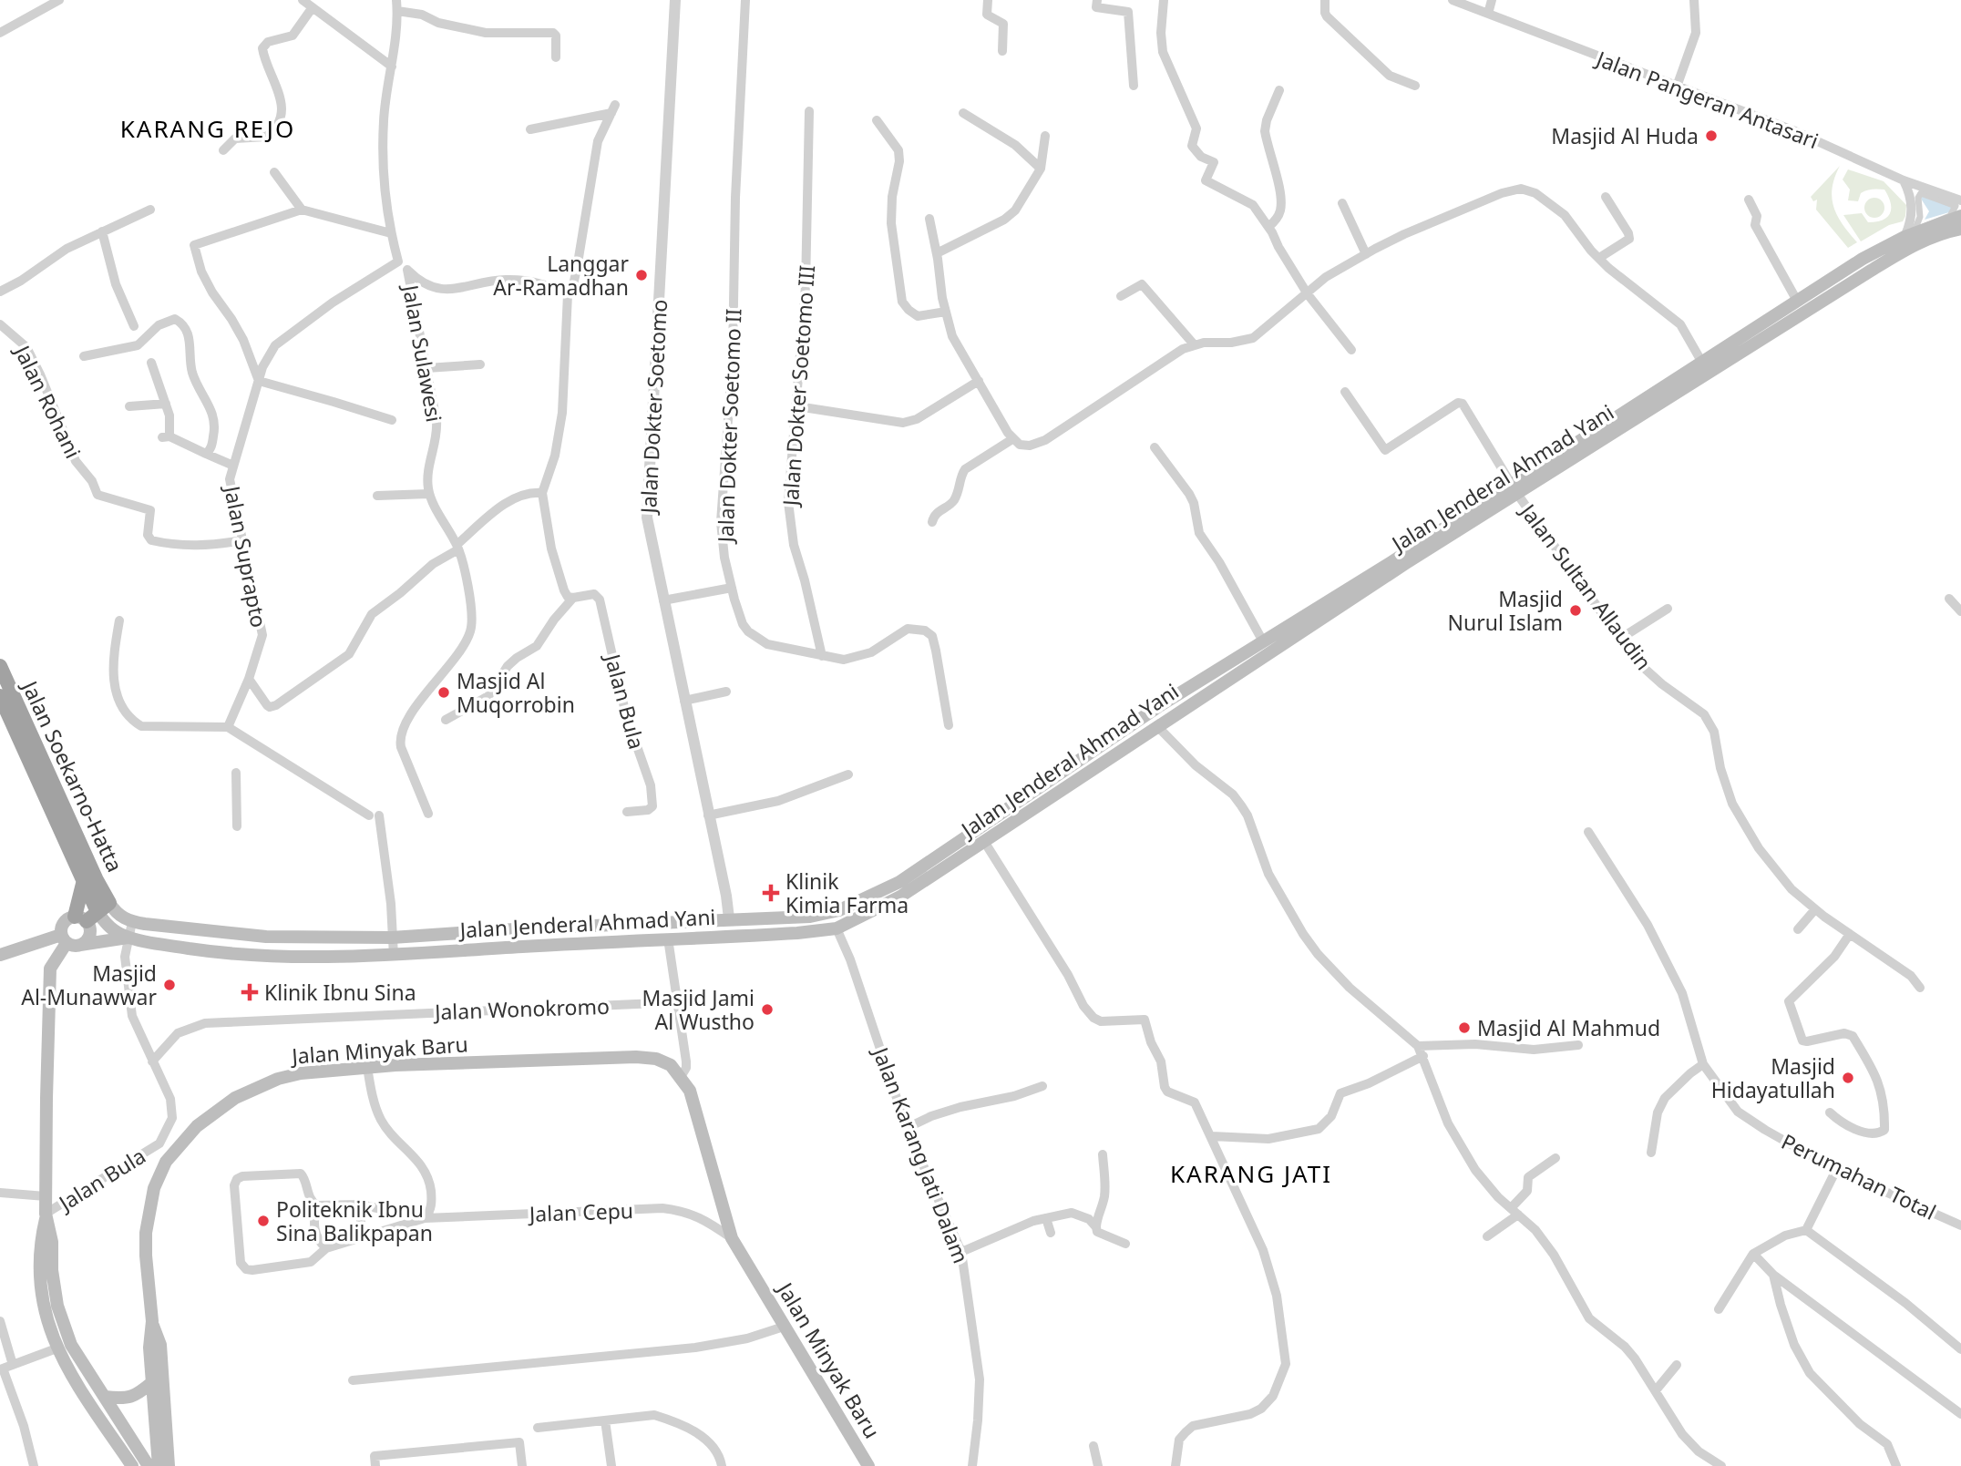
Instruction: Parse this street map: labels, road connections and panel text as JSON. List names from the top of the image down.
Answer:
{
  "streets": {
    "highway": ["Jalan Soekarno-Hatta"],
    "main road": ["Jalan Jenderal Ahmad Yani", "Jalan Minyak Baru"],
    "street": [
      "Jalan Pangeran Antasari",
      "Jalan Sulawesi",
      "Jalan Dokter Soetomo III",
      "Jalan Rohani",
      "Jalan Dokter Soetomo",
      "Jalan Dokter Soetomo II",
      "Jalan Suprapto",
      "Jalan Sultan Allaudin",
      "Jalan Bula",
      "Jalan Wonokromo",
      "Jalan Karang Jati Dalam",
      "Perumahan Total",
      "Jalan Cepu"
    ]
  },
  "crossings": [
    ["Jalan Sulawesi", "Jalan Suprapto"],
    ["Jalan Dokter Soetomo III", "Jalan Dokter Soetomo II"],
    ["Jalan Rohani", "Jalan Suprapto"],
    ["Jalan Dokter Soetomo", "Jalan Jenderal Ahmad Yani"],
    ["Jalan Jenderal Ahmad Yani", "Jalan Sultan Allaudin"],
    ["Jalan Jenderal Ahmad Yani", "Jalan Soekarno-Hatta"],
    ["Jalan Jenderal Ahmad Yani", "Jalan Karang Jati Dalam"],
    ["Jalan Bula", "Jalan Wonokromo"],
    ["Jalan Minyak Baru", "Jalan Cepu"]
  ],
  "districts": ["KARANG REJO", "KARANG JATI"],
  "places": {
    "other": [
      "Masjid Al Huda",
      "Langgar Ar-Ramadhan",
      "Masjid Nurul Islam",
      "Masjid Al Muqorrobin",
      "Masjid Al-Munawwar",
      "Masjid Jami Al Wustho",
      "Masjid Al Mahmud",
      "Masjid Hidayatullah",
      "Politeknik Ibnu Sina Balikpapan"
    ],
    "health": ["Klinik Kimia Farma", "Klinik Ibnu Sina"]
  }
}
